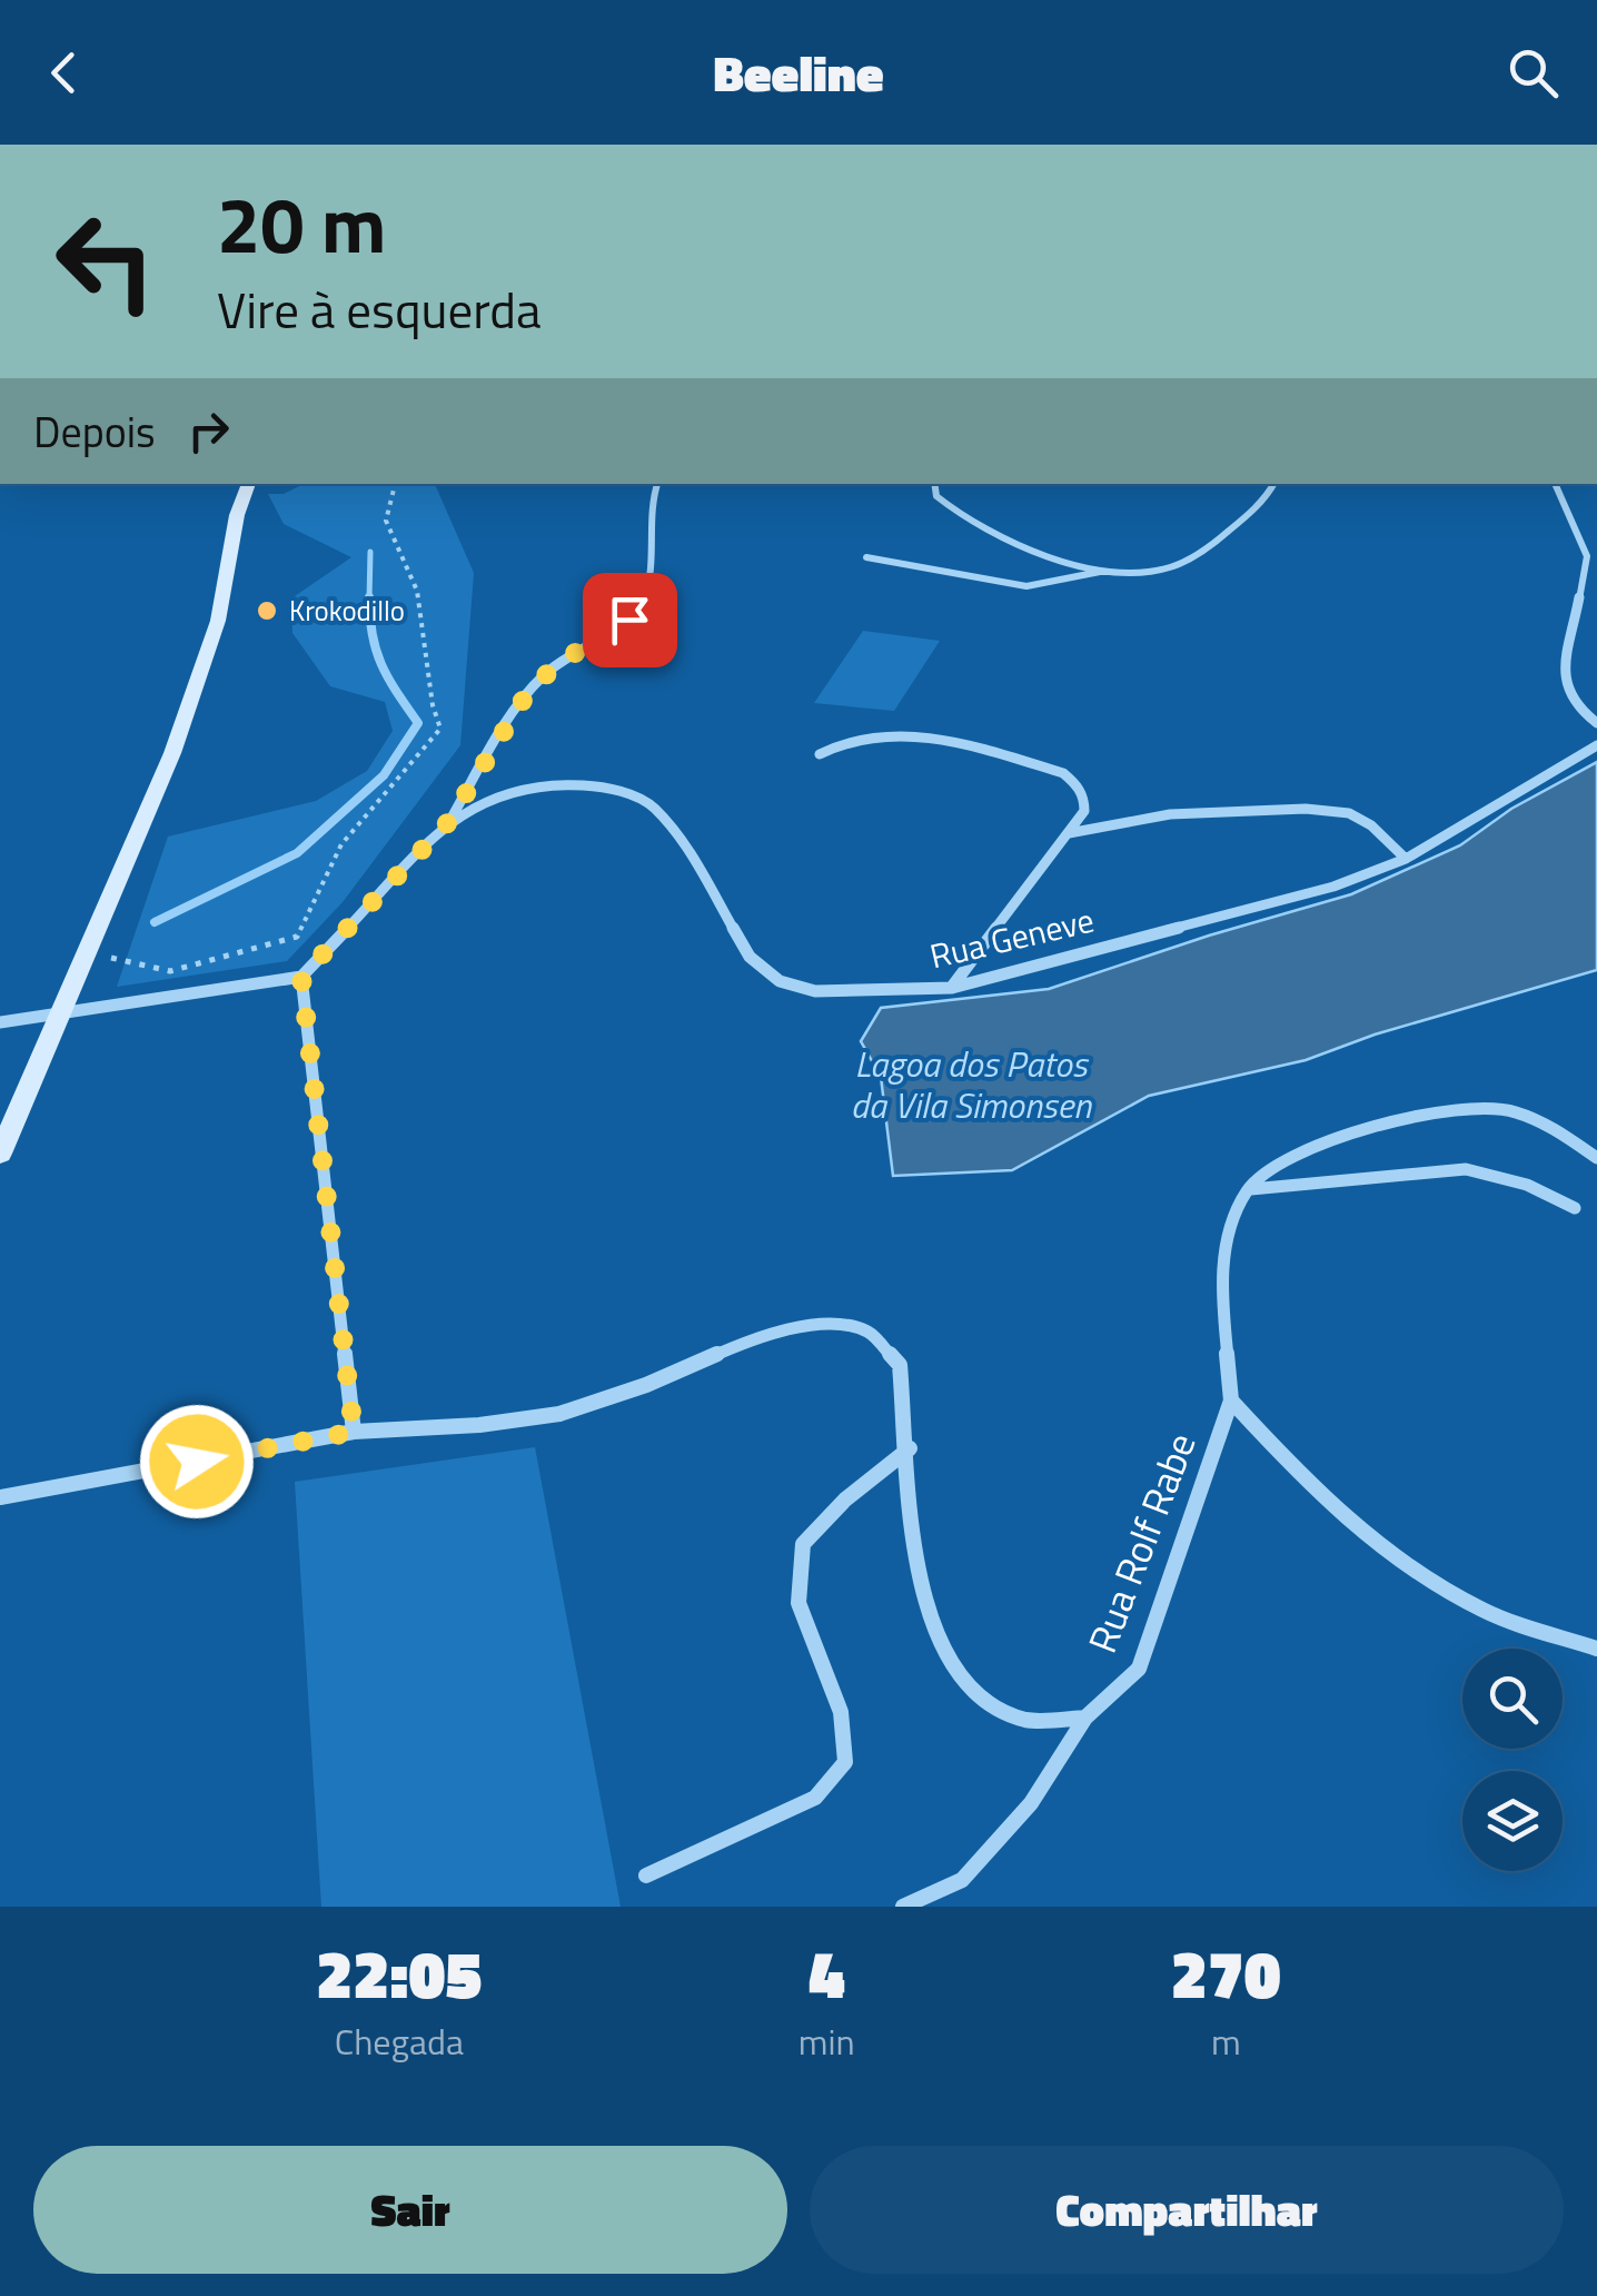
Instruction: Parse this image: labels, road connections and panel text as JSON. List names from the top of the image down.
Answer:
{
  "streets": {
    "street": ["Rua Geneve", "Rua Rolf Rabe"]
  },
  "water": ["Lagoa dos Patos da Vila Simonsen"],
  "places": ["Krokodillo"],
  "page": {
    "header": "Beeline",
    "turn": ["20 m", "Vire à esquerda"],
    "then": "Depois",
    "eta": [
      "22:05",
      "Chegada",
      "4",
      "min",
      "270",
      "m"
    ],
    "buttons": ["Sair", "Compartilhar"]
  }
}
